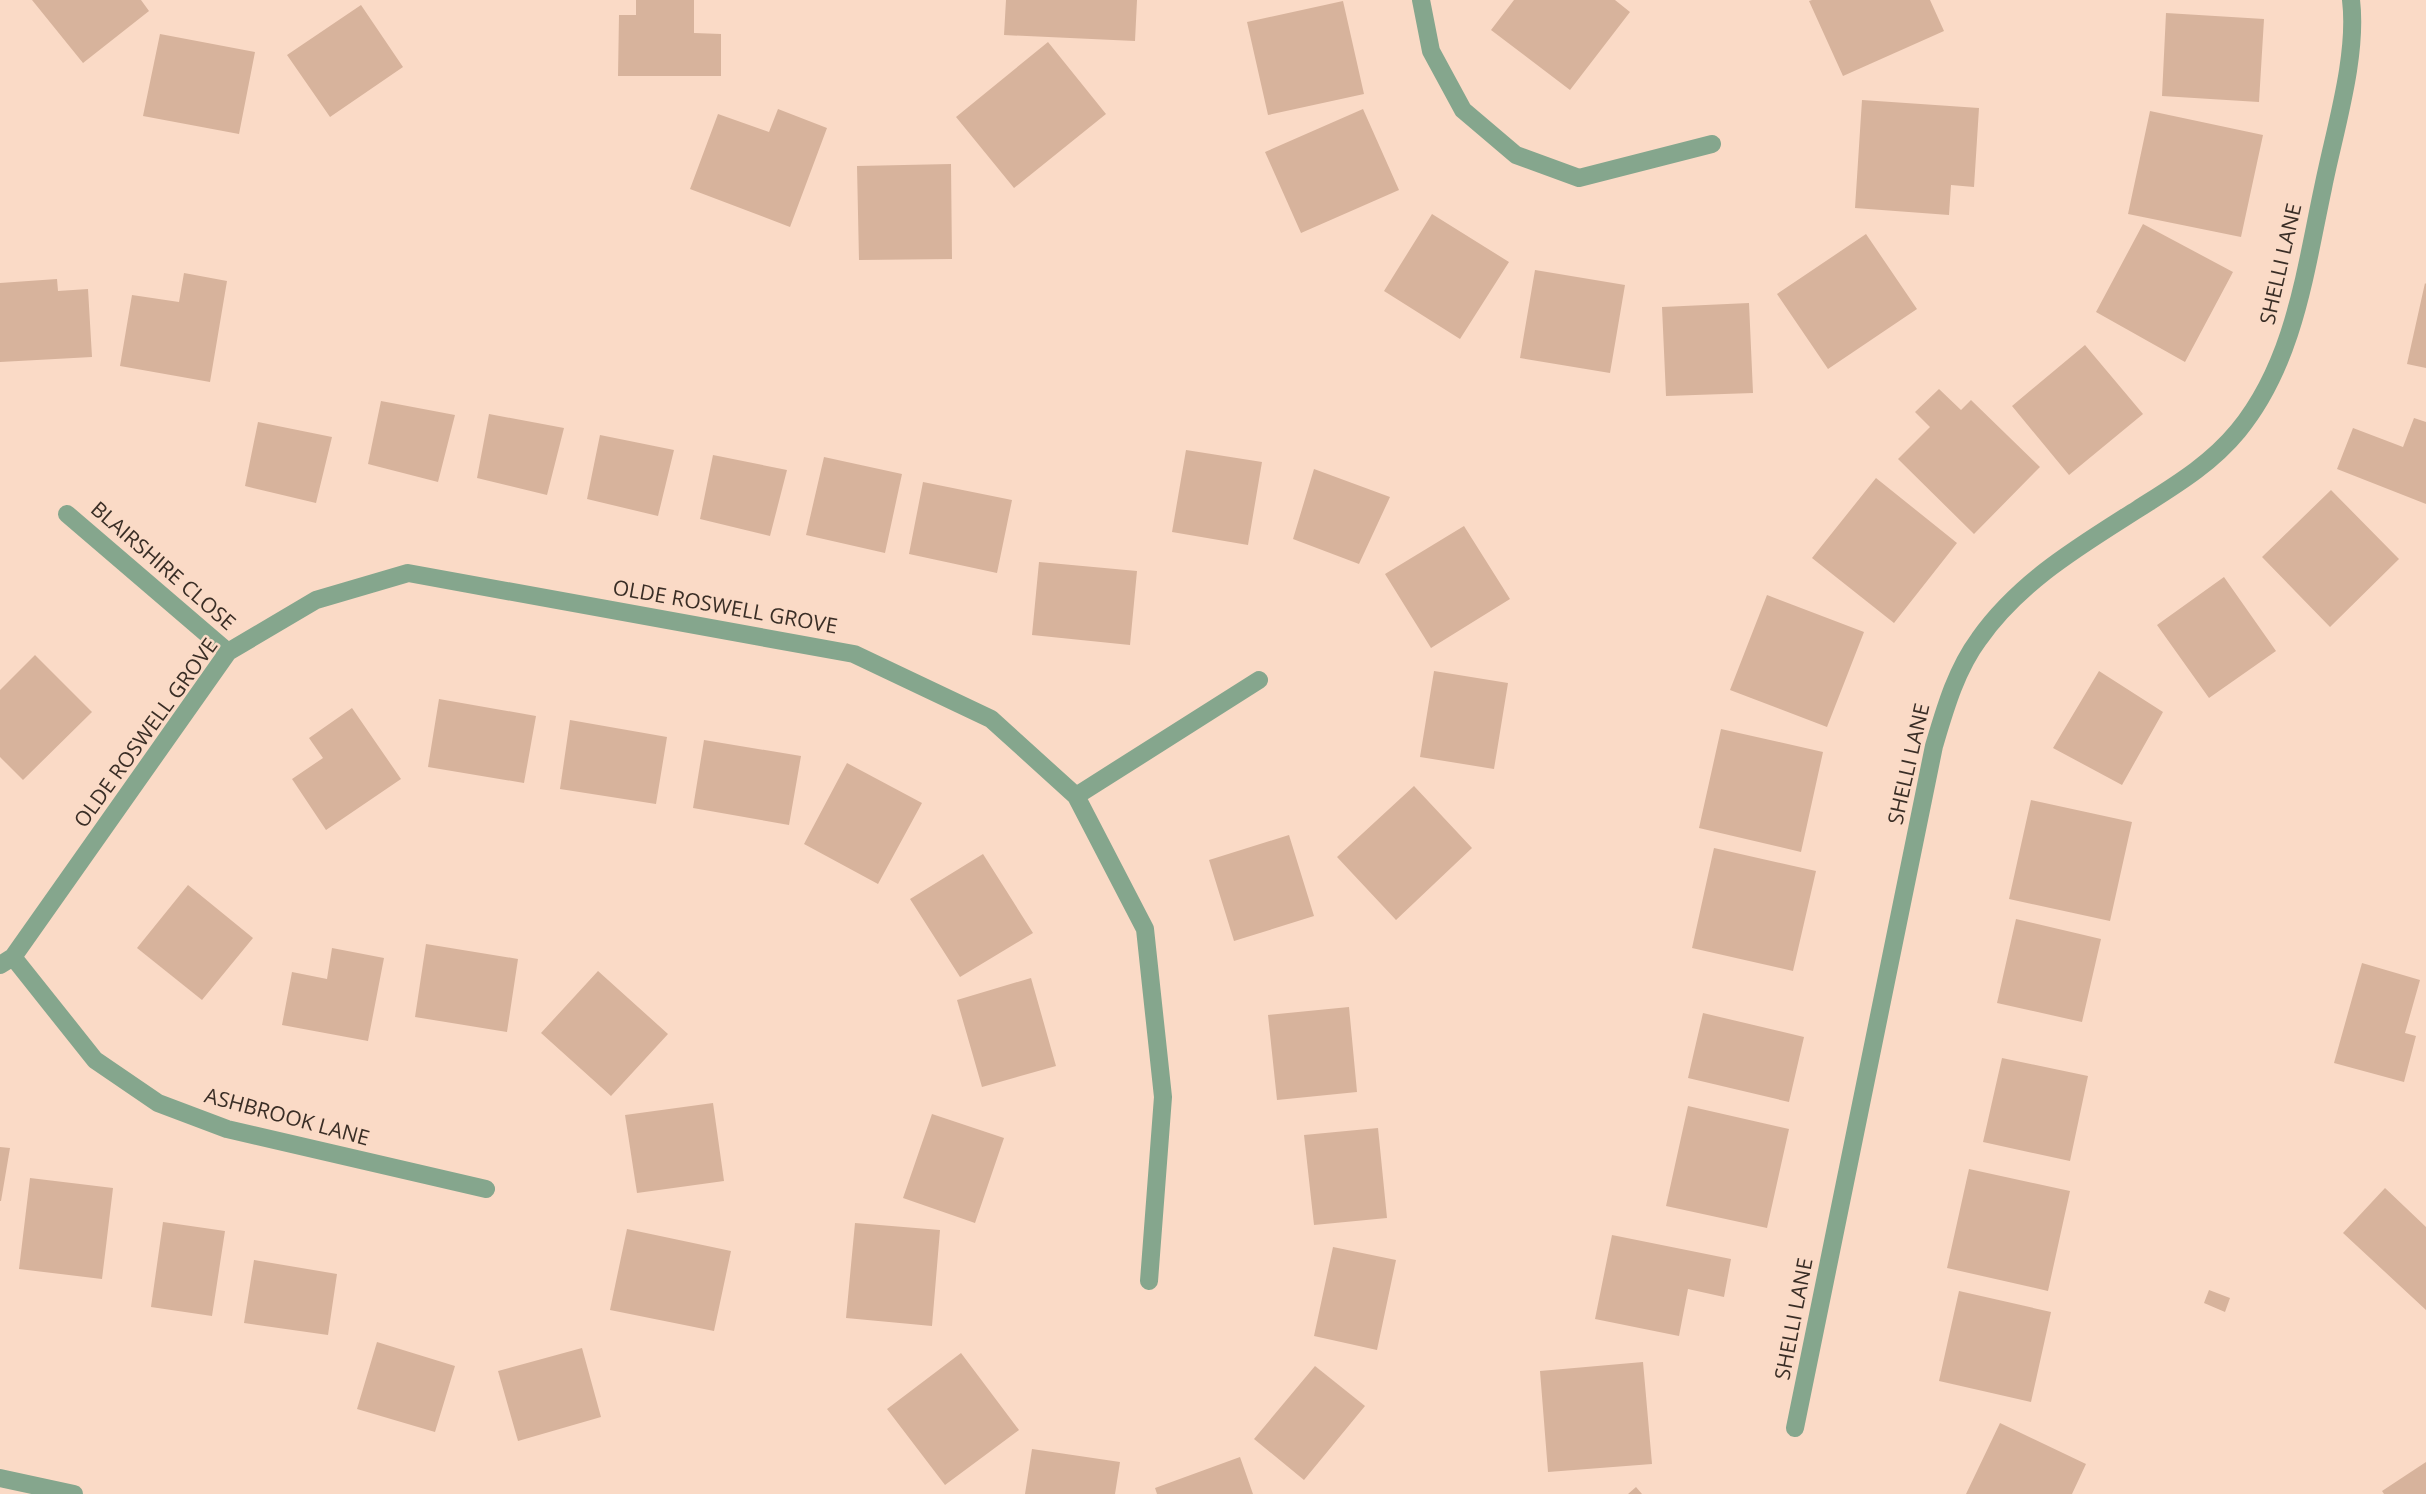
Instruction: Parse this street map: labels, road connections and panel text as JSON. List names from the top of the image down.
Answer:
{
  "streets": {
    "street": [
      "SHELLI LANE",
      "BLAIRSHIRE CLOSE",
      "OLDE ROSWELL GROVE",
      "ASHBROOK LANE"
    ]
  },
  "crossings": [
    ["BLAIRSHIRE CLOSE", "OLDE ROSWELL GROVE"],
    ["OLDE ROSWELL GROVE", "ASHBROOK LANE"]
  ]
}
